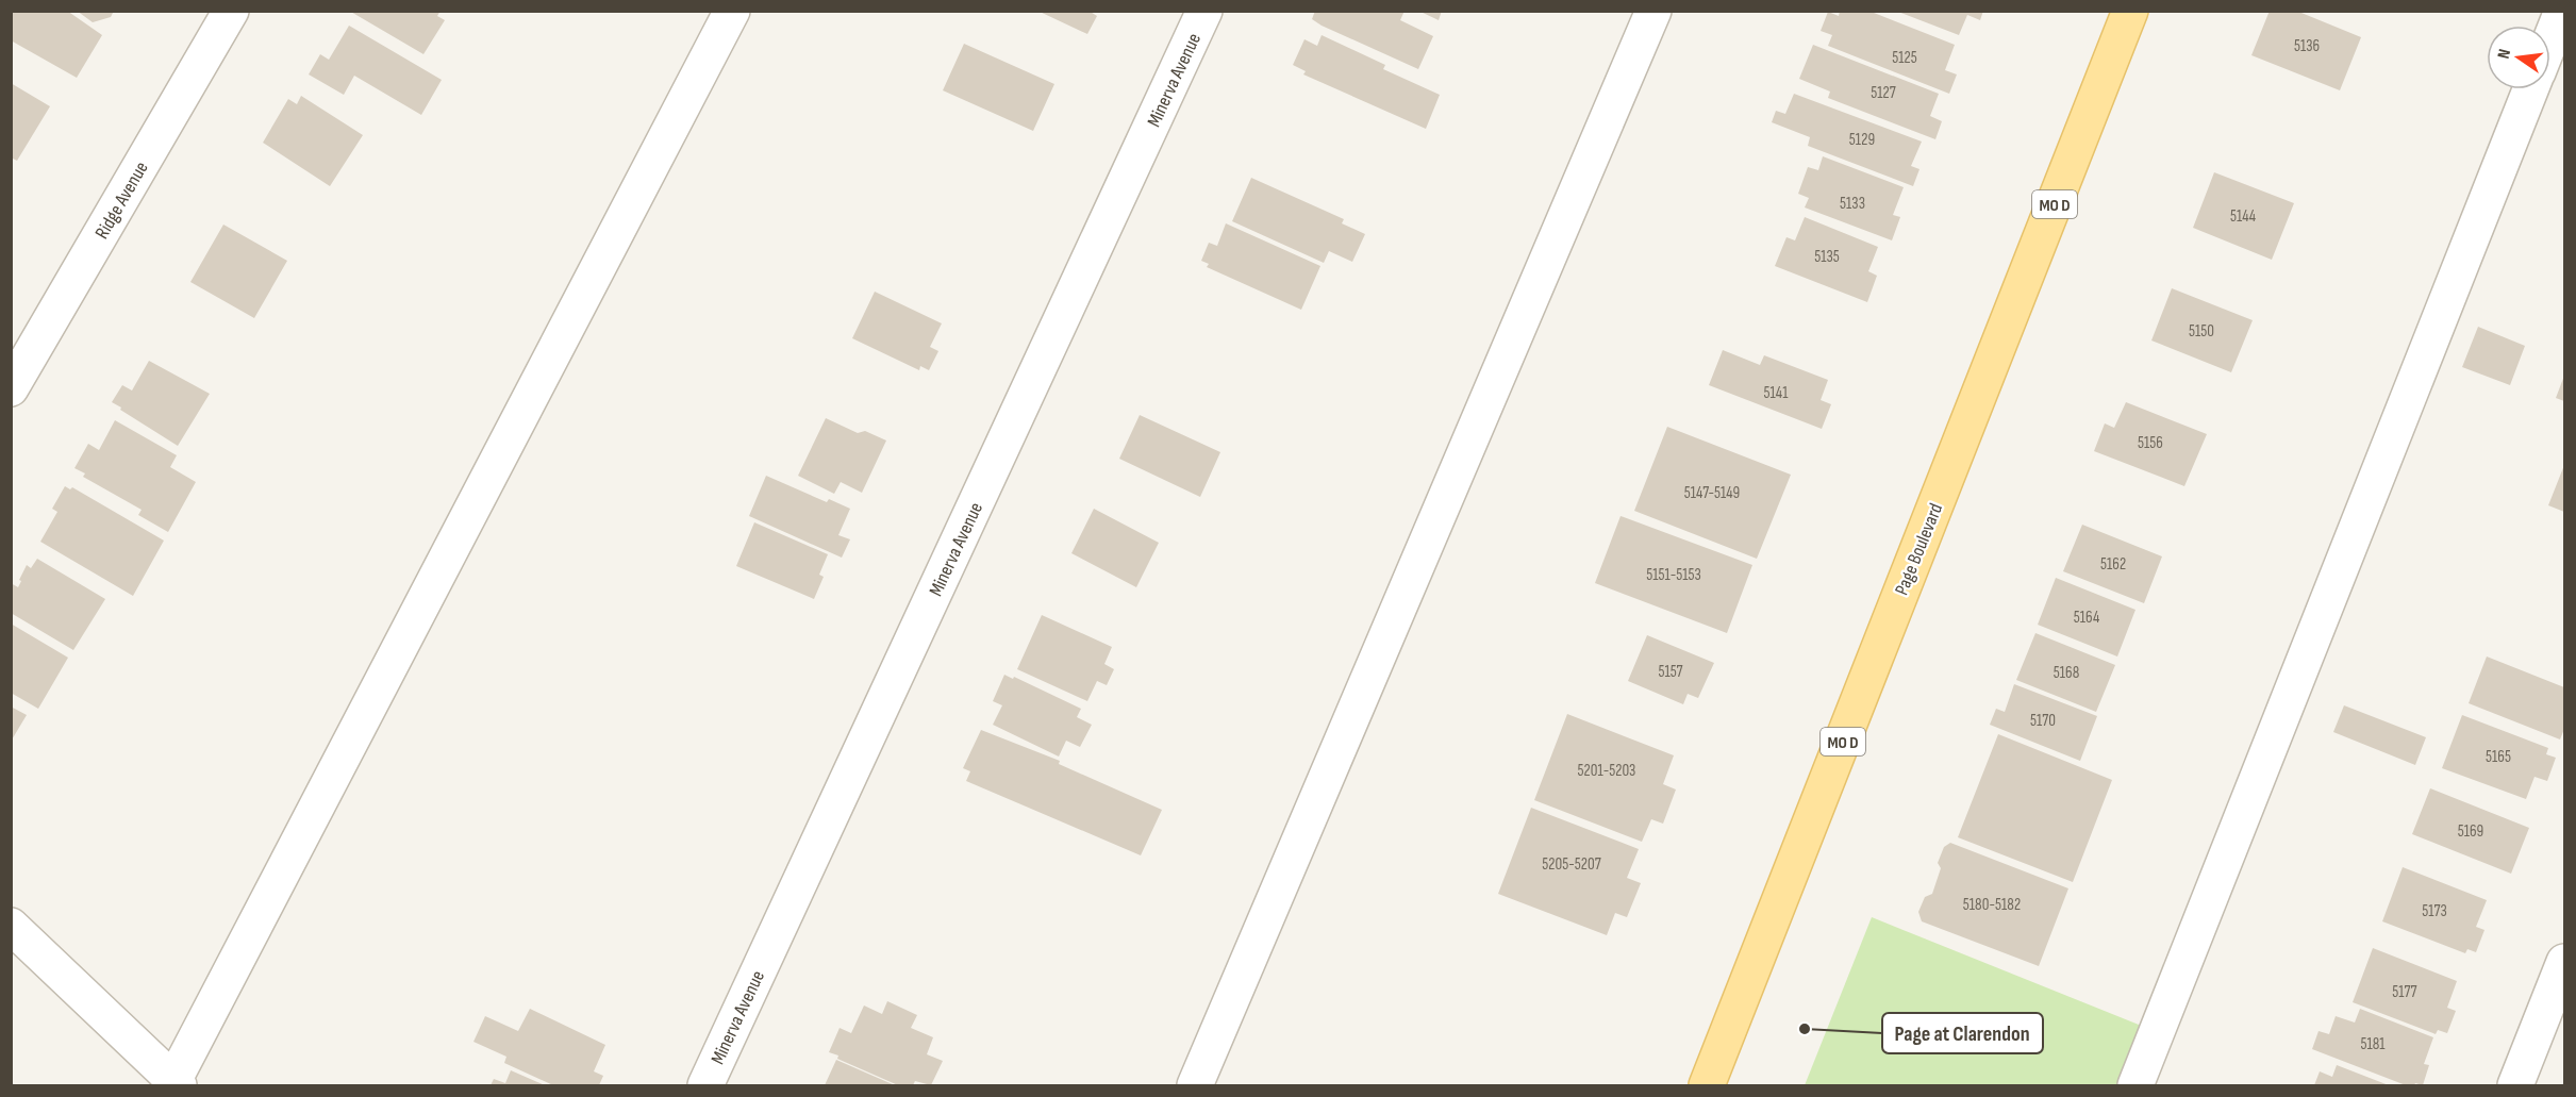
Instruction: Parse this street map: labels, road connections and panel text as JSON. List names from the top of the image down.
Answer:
{
  "streets": {
    "main road": ["MO D", "Page Boulevard"],
    "street": ["Minerva Avenue", "Ridge Avenue"]
  },
  "places": ["Page at Clarendon"],
  "house_numbers": [
    "5136",
    "5125",
    "5127",
    "5129",
    "5133",
    "5144",
    "5135",
    "5150",
    "5141",
    "5156",
    "5147-5149",
    "5162",
    "5151-5153",
    "5164",
    "5157",
    "5168",
    "5170",
    "5165",
    "5201-5203",
    "5169",
    "5205-5207",
    "5180-5182",
    "5173",
    "5177",
    "5181"
  ],
  "north": "left"
}
